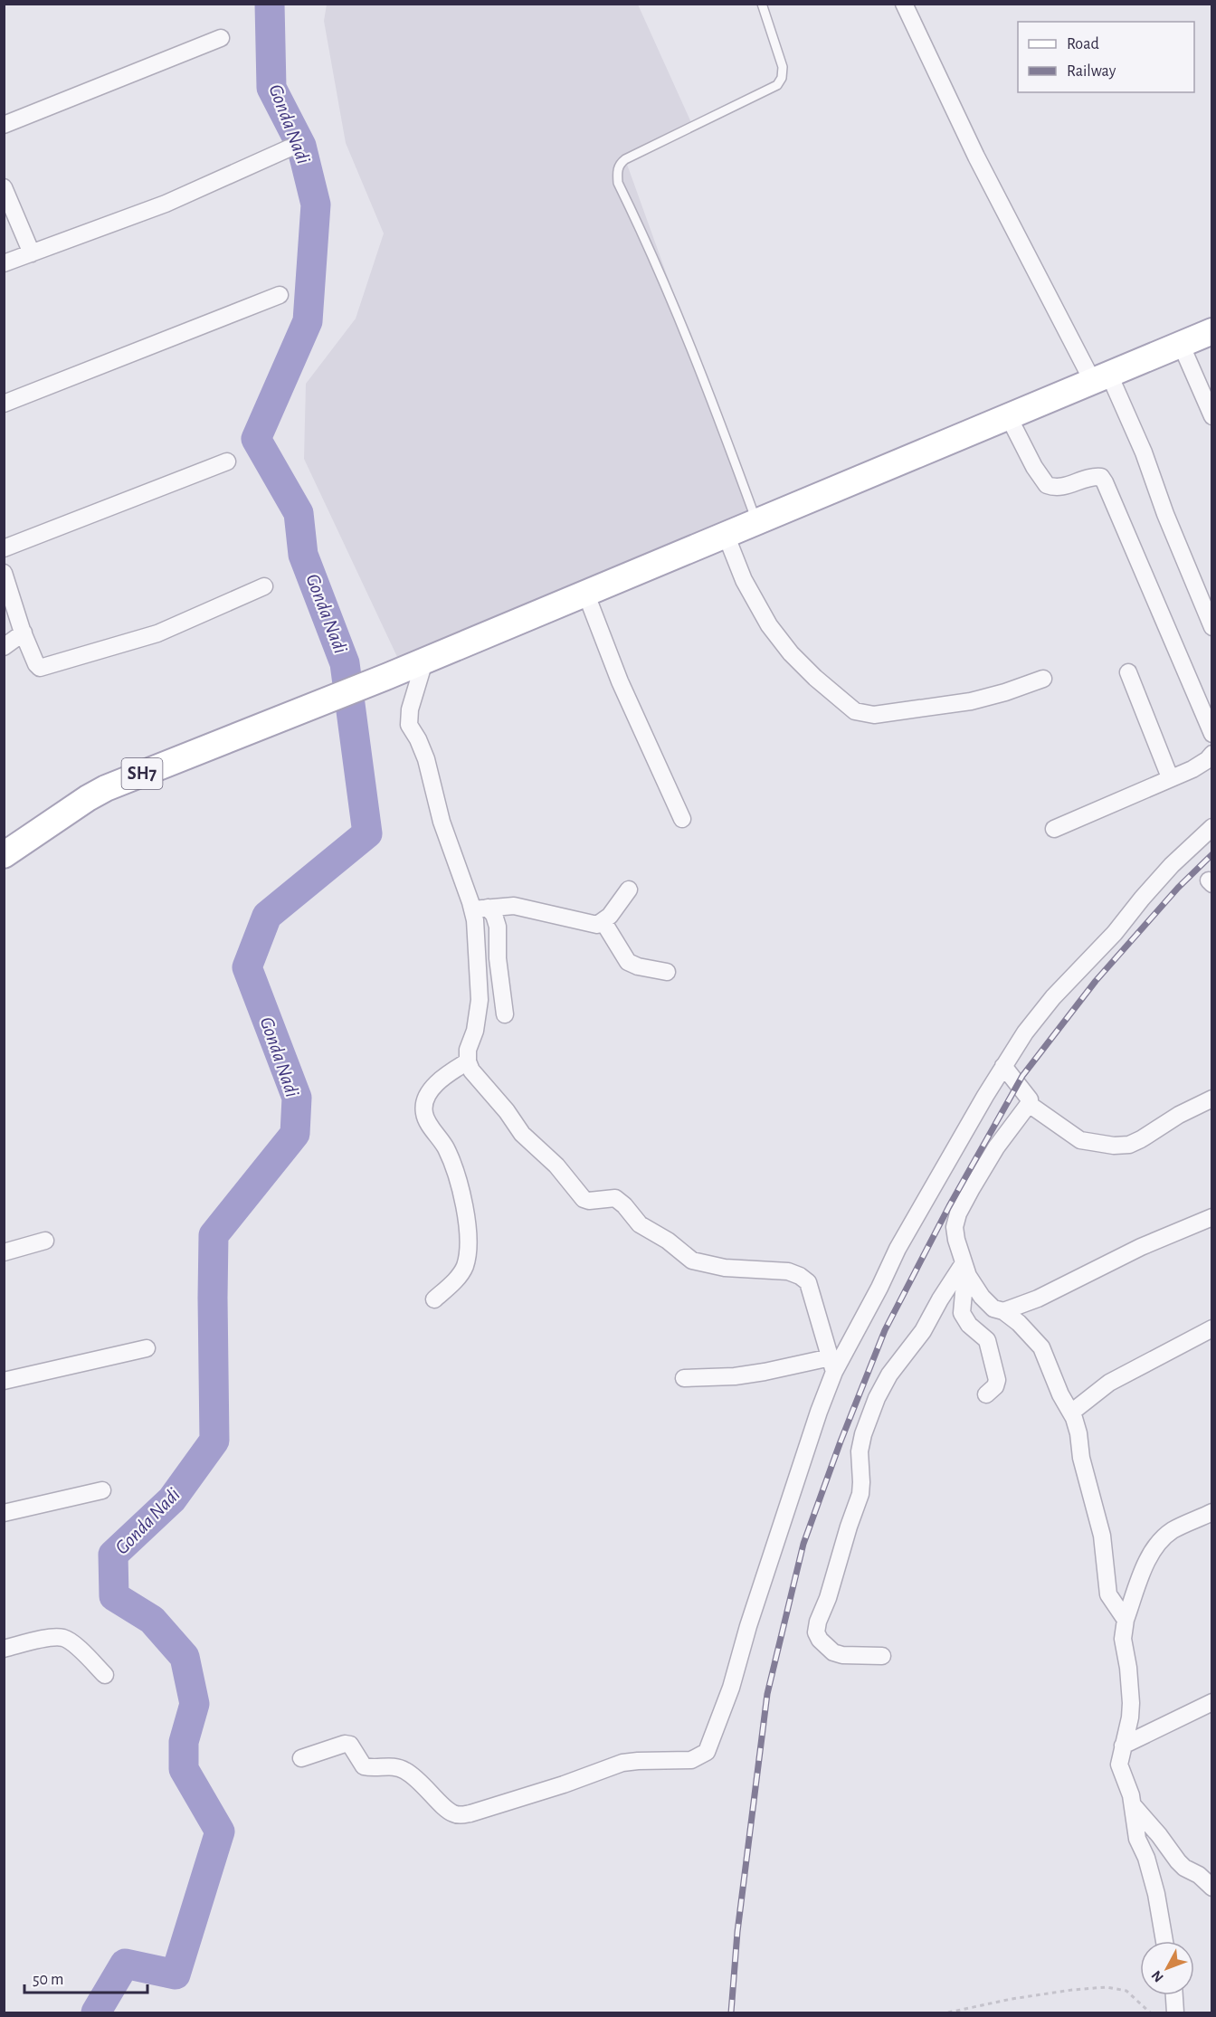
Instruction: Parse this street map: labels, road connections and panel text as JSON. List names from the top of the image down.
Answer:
{
  "streets": {
    "main road": ["SH7"]
  },
  "water": ["Gonda Nadi"],
  "legend": ["Road", "Railway"],
  "scale_bar": "50 m",
  "north": "bottom left"
}
